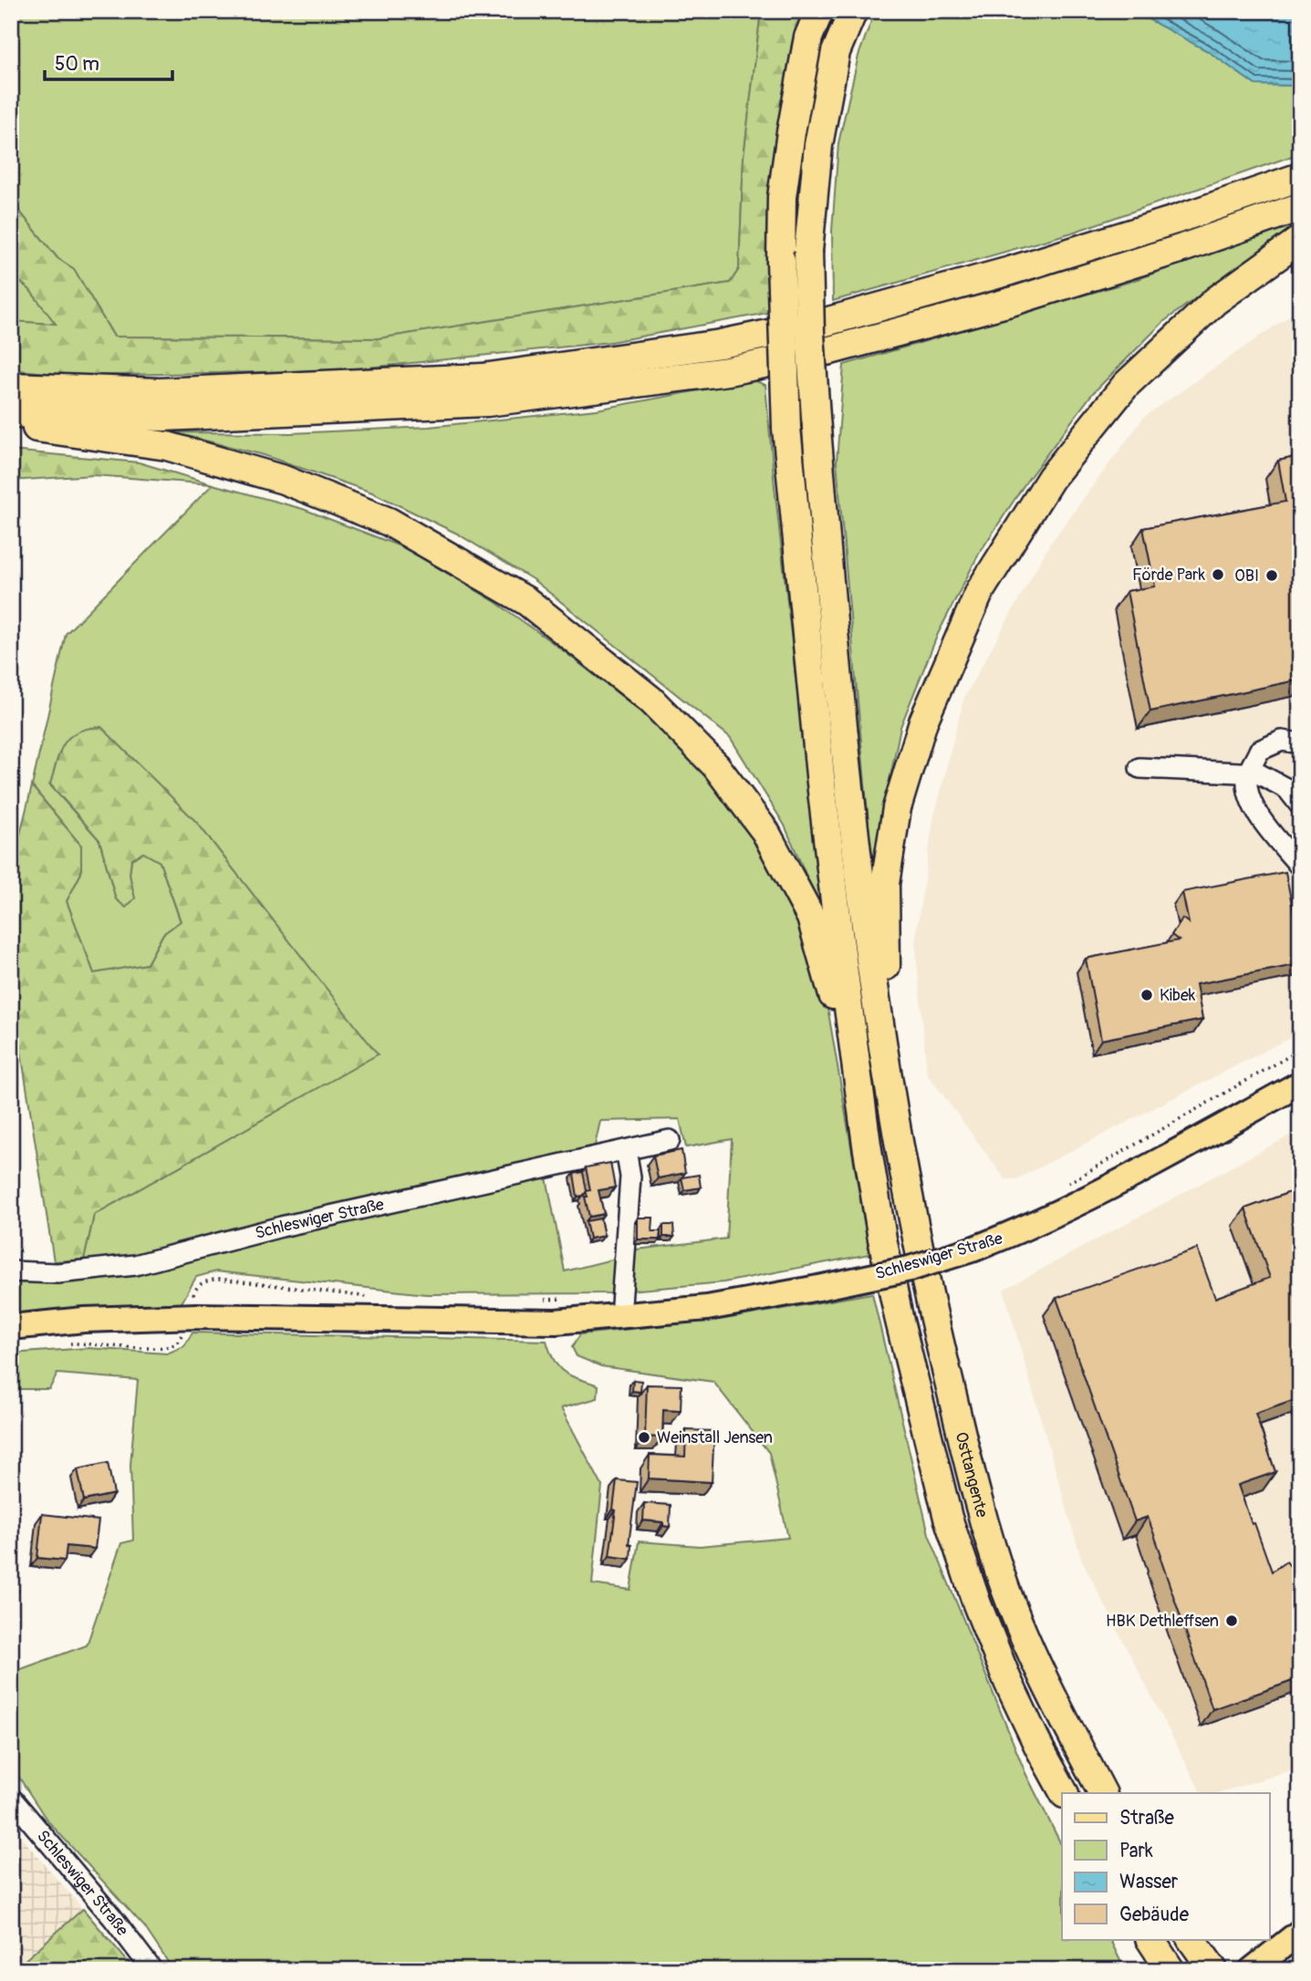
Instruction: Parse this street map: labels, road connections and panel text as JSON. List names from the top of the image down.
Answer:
{
  "streets": {
    "highway": ["Osttangente"],
    "main road": ["Schleswiger Straße"]
  },
  "places": [
    "Förde Park",
    "OBI",
    "Kibek",
    "Weinstall Jensen",
    "HBK Dethleffsen"
  ],
  "legend": [
    "Straße",
    "Park",
    "Wasser",
    "Gebäude"
  ],
  "scale_bar": "50 m"
}
